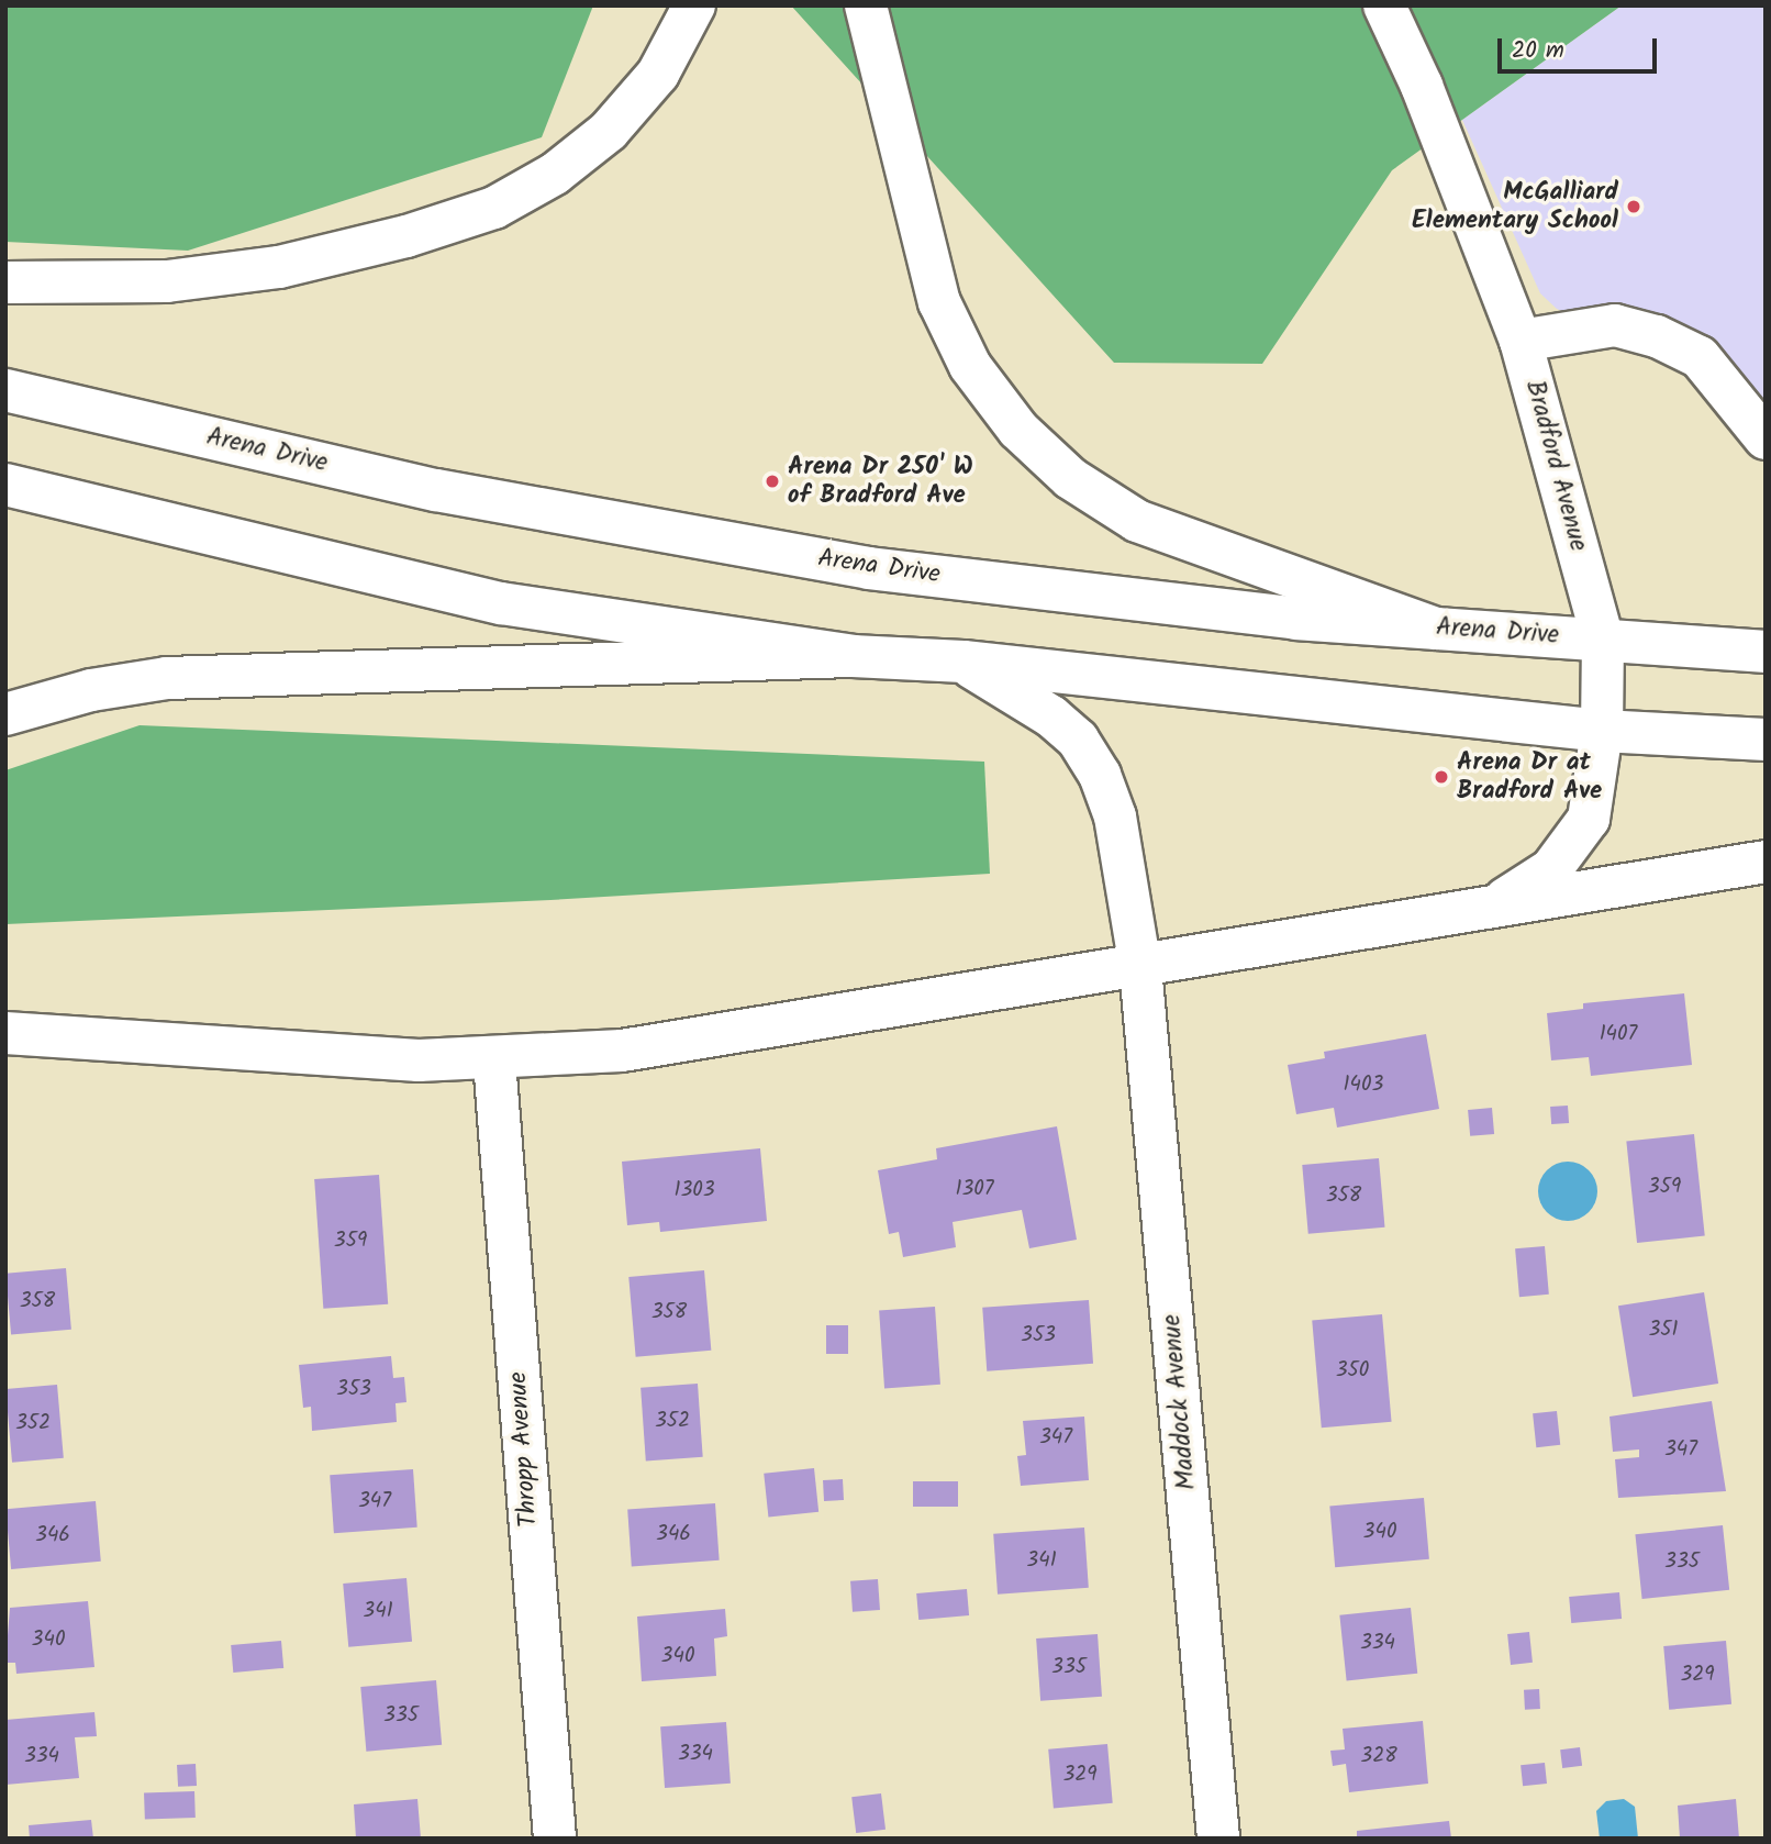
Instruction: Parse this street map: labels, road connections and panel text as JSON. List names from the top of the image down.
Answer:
{
  "streets": {
    "main road": [
      "Arena Drive",
      "Bradford Avenue",
      "Maddock Avenue",
      "Thropp Avenue"
    ]
  },
  "crossings": [
    ["Arena Drive", "Bradford Avenue"]
  ],
  "places": ["McGalliard Elementary School", "Arena Dr 250' W of Bradford Ave", "Arena Dr at Bradford Ave"],
  "house_numbers": [
    "1407",
    "1403",
    "359",
    "1307",
    "1303",
    "358",
    "359",
    "358",
    "358",
    "351",
    "353",
    "350",
    "353",
    "352",
    "352",
    "347",
    "347",
    "347",
    "340",
    "346",
    "346",
    "341",
    "335",
    "341",
    "340",
    "334",
    "340",
    "335",
    "329",
    "335",
    "334",
    "334",
    "328",
    "329"
  ],
  "scale_bar": "20 m"
}
